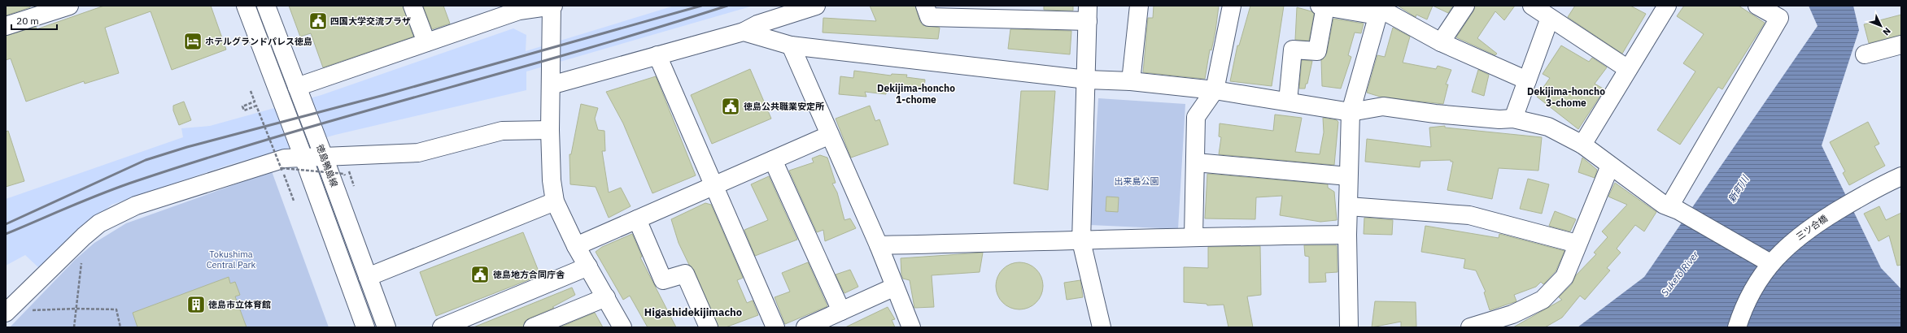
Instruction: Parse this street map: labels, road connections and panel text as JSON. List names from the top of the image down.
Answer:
{
  "streets": {
    "street": ["徳島鴨島線", "三ツ合橋"]
  },
  "districts": ["Dekijima-honcho 1-chome", "Dekijima-honcho 3-chome", "Higashidekijimacho"],
  "water": ["新町川", "Suketō River"],
  "parks": ["出来島公園", "Tokushima Central Park"],
  "places": {
    "public building": ["四国大学交流プラザ", "徳島公共職業安定所", "徳島地方合同庁舎"],
    "hotel": ["ホテルグランドパレス徳島"],
    "building": ["徳島市立体育館"]
  },
  "scale_bar": "20 m",
  "north": "bottom right"
}
